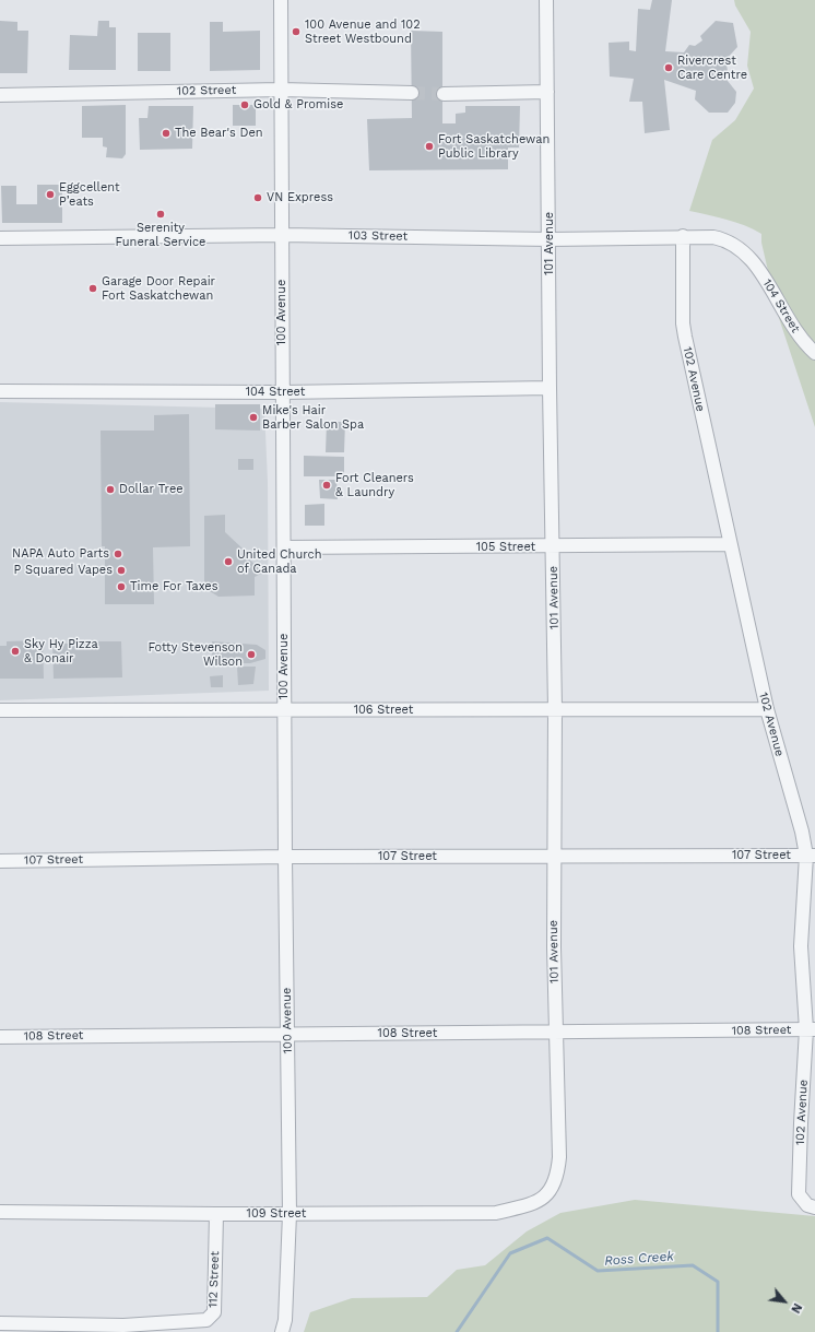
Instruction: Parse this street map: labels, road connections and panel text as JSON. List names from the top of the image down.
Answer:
{
  "streets": {
    "street": [
      "102 Street",
      "103 Street",
      "101 Avenue",
      "104 Street",
      "100 Avenue",
      "102 Avenue",
      "105 Street",
      "106 Street",
      "107 Street",
      "108 Street",
      "109 Street",
      "112 Street"
    ]
  },
  "crossings": [
    ["102 Street", "100 Avenue"],
    ["103 Street", "101 Avenue"],
    ["103 Street", "104 Street"],
    ["103 Street", "100 Avenue"],
    ["103 Street", "102 Avenue"],
    ["101 Avenue", "104 Street"],
    ["101 Avenue", "105 Street"],
    ["101 Avenue", "106 Street"],
    ["101 Avenue", "107 Street"],
    ["101 Avenue", "108 Street"],
    ["101 Avenue", "109 Street"],
    ["104 Street", "100 Avenue"],
    ["100 Avenue", "105 Street"],
    ["100 Avenue", "106 Street"],
    ["100 Avenue", "107 Street"],
    ["100 Avenue", "108 Street"],
    ["100 Avenue", "109 Street"],
    ["102 Avenue", "105 Street"],
    ["102 Avenue", "106 Street"],
    ["102 Avenue", "107 Street"],
    ["102 Avenue", "108 Street"],
    ["109 Street", "112 Street"]
  ],
  "water": ["Ross Creek"],
  "places": [
    "100 Avenue and 102 Street Westbound",
    "Rivercrest Care Centre",
    "Gold & Promise",
    "The Bear's Den",
    "Fort Saskatchewan Public Library",
    "Eggcellent P’eats",
    "VN Express",
    "Serenity Funeral Service",
    "Garage Door Repair Fort Saskatchewan",
    "Mike's Hair Barber Salon Spa",
    "Fort Cleaners & Laundry",
    "Dollar Tree",
    "NAPA Auto Parts",
    "United Church of Canada",
    "P Squared Vapes",
    "Time For Taxes",
    "Sky Hy Pizza & Donair",
    "Fotty Stevenson Wilson"
  ],
  "north": "bottom right"
}
